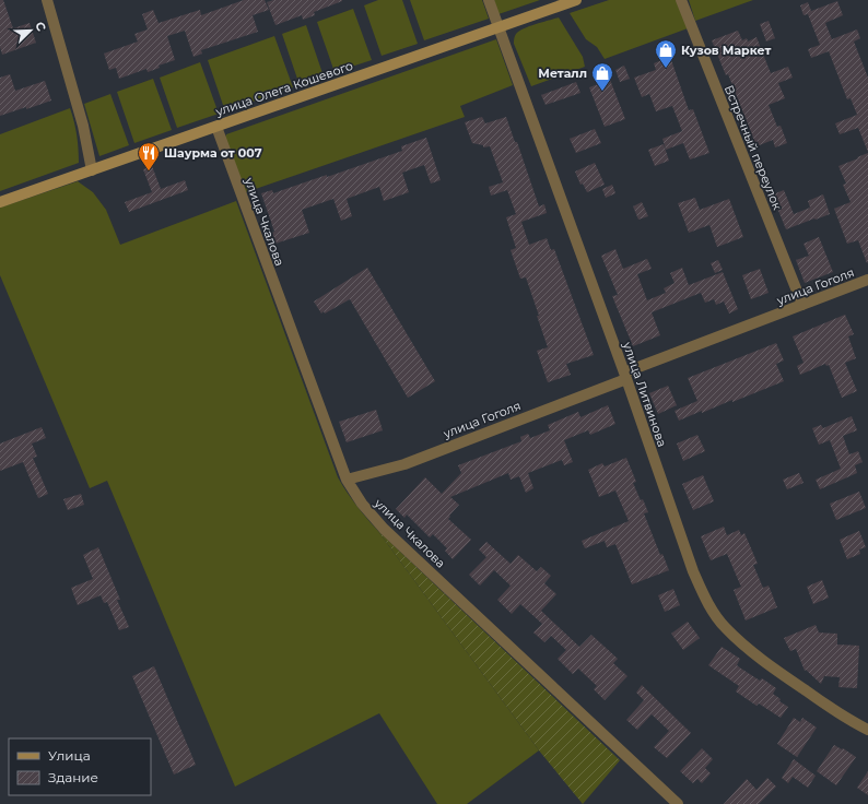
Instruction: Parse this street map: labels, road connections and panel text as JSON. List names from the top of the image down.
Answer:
{
  "streets": {
    "main road": ["улица Олега Кошевого"],
    "street": [
      "Встречный переулок",
      "улица Чкалова",
      "улица Гоголя",
      "улица Литвинова"
    ]
  },
  "crossings": [
    ["улица Олега Кошевого", "улица Чкалова"],
    ["улица Олега Кошевого", "улица Литвинова"],
    ["Встречный переулок", "улица Гоголя"],
    ["улица Чкалова", "улица Гоголя"],
    ["улица Гоголя", "улица Литвинова"]
  ],
  "places": {
    "shop": ["Кузов Маркет", "Металл"],
    "restaurant": ["Шаурма от 007"]
  },
  "legend": ["Улица", "Здание"],
  "north": "top right"
}
